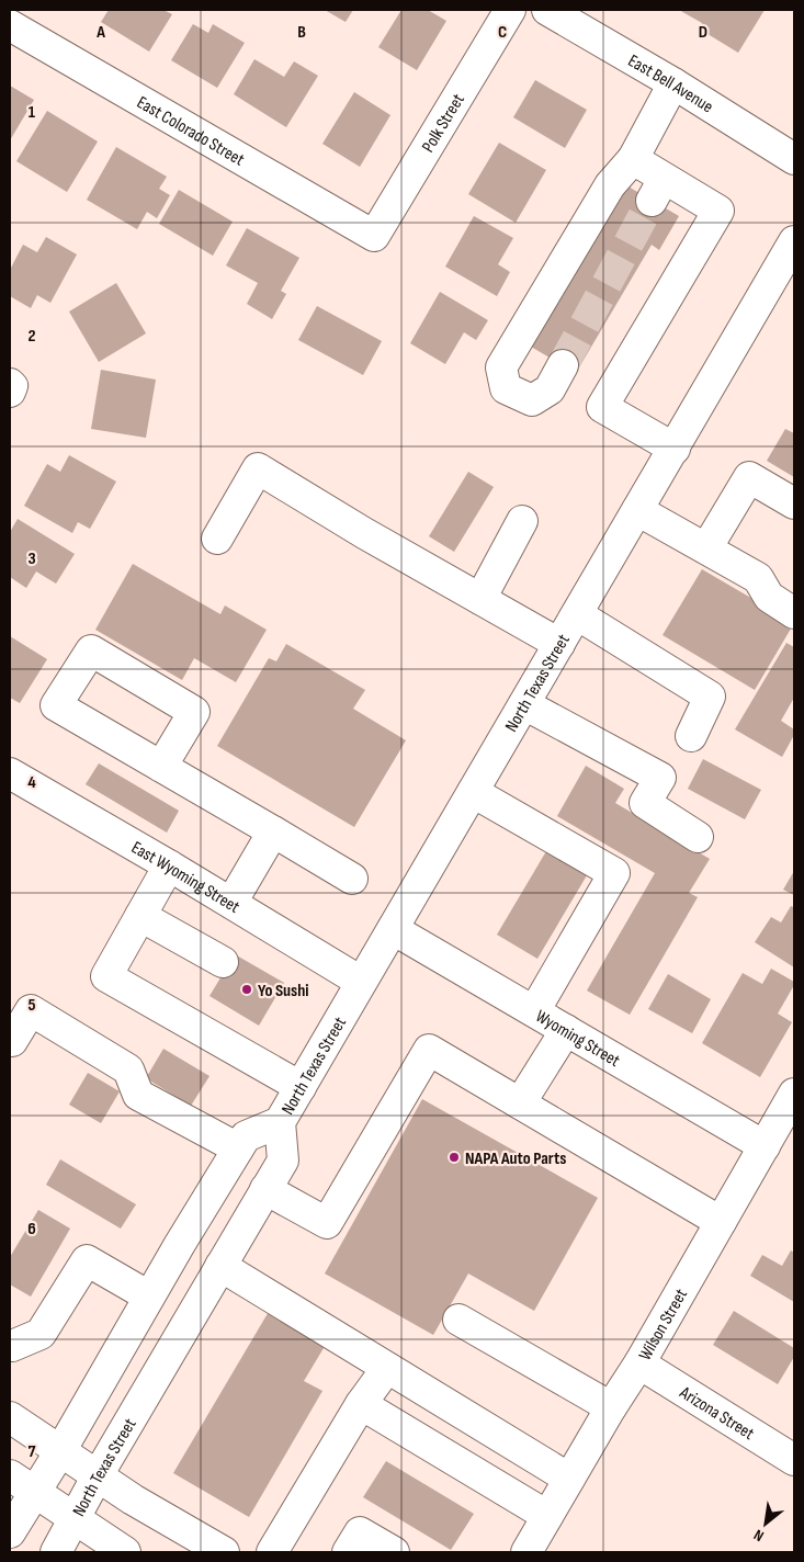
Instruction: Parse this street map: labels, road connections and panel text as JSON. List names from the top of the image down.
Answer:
{
  "streets": {
    "street": [
      "East Bell Avenue",
      "Polk Street",
      "East Colorado Street",
      "North Texas Street",
      "East Wyoming Street",
      "Wyoming Street",
      "Wilson Street",
      "Arizona Street"
    ]
  },
  "crossings": [
    ["Polk Street", "East Colorado Street"],
    ["North Texas Street", "East Wyoming Street"],
    ["North Texas Street", "Wyoming Street"],
    ["Wyoming Street", "Wilson Street"],
    ["Wilson Street", "Arizona Street"]
  ],
  "places": ["Yo Sushi", "NAPA Auto Parts"],
  "north": "bottom left",
  "grid": {
    "columns": [
      "A",
      "B",
      "C",
      "D"
    ],
    "rows": [
      "1",
      "2",
      "3",
      "4",
      "5",
      "6",
      "7"
    ]
  }
}
